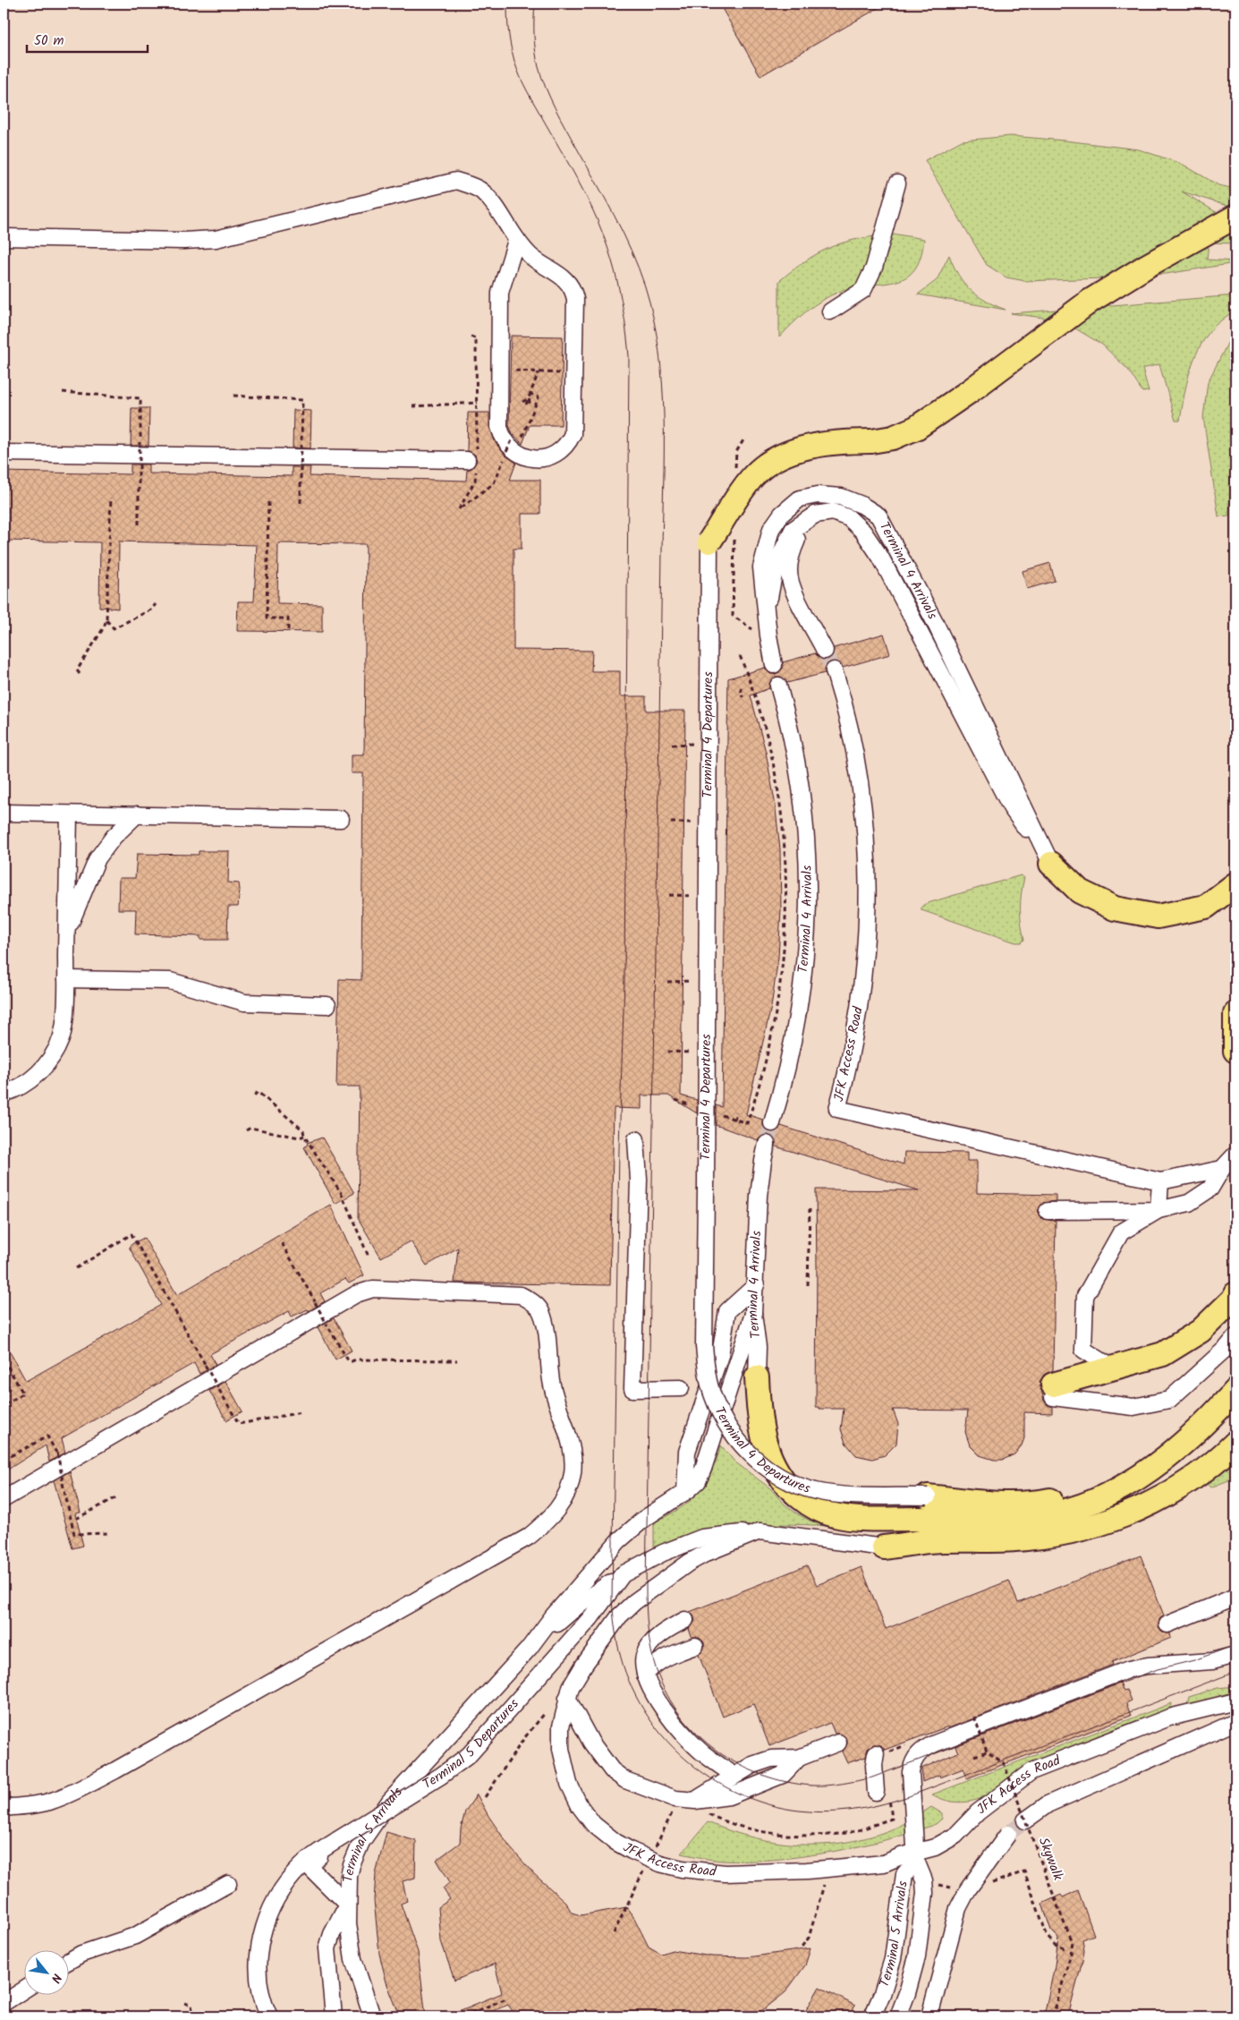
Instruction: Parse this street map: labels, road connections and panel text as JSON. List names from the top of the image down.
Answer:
{
  "streets": {
    "street": [
      "Terminal 4 Arrivals",
      "Terminal 4 Departures",
      "JFK Access Road",
      "Terminal 5 Departures",
      "Terminal 5 Arrivals"
    ],
    "path": ["Skywalk"]
  },
  "crossings": [
    ["JFK Access Road", "Terminal 5 Departures"],
    ["JFK Access Road", "Terminal 5 Arrivals"]
  ],
  "scale_bar": "50 m",
  "north": "bottom right"
}
